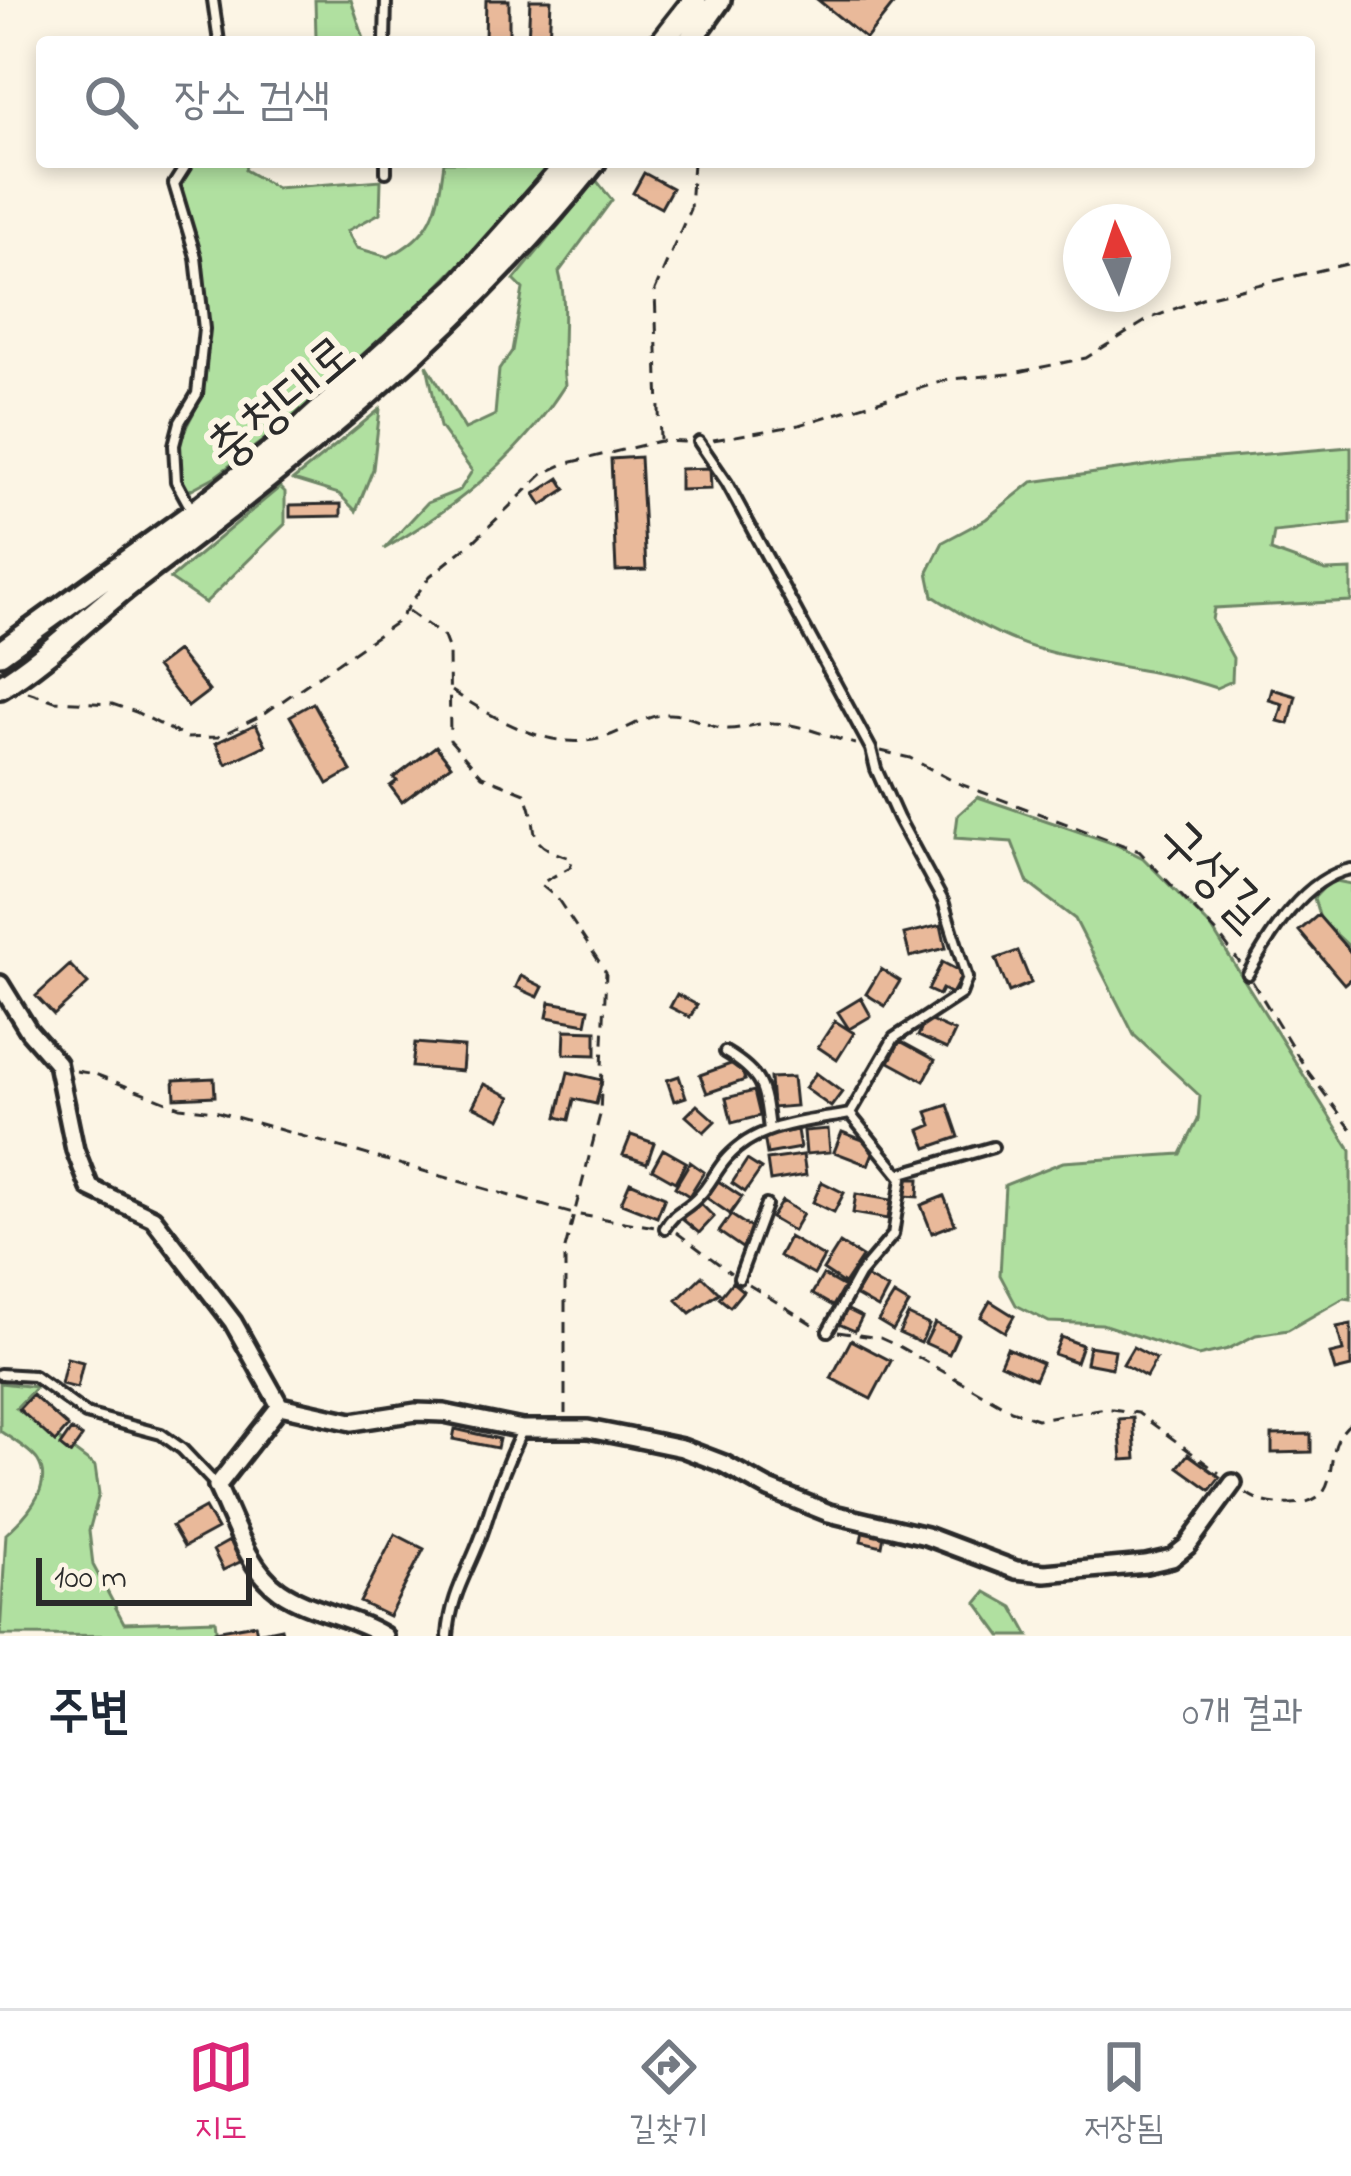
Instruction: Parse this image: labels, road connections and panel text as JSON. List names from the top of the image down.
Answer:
{
  "streets": {
    "main road": ["충청대로"],
    "path": ["구성길"]
  },
  "scale_bar": "100 m",
  "north": "top",
  "page": {
    "search": "장소 검색",
    "scale": "100 m",
    "heading": ["주변", "0개 결과"],
    "nav": ["지도", "길찾기", "저장됨"]
  }
}
